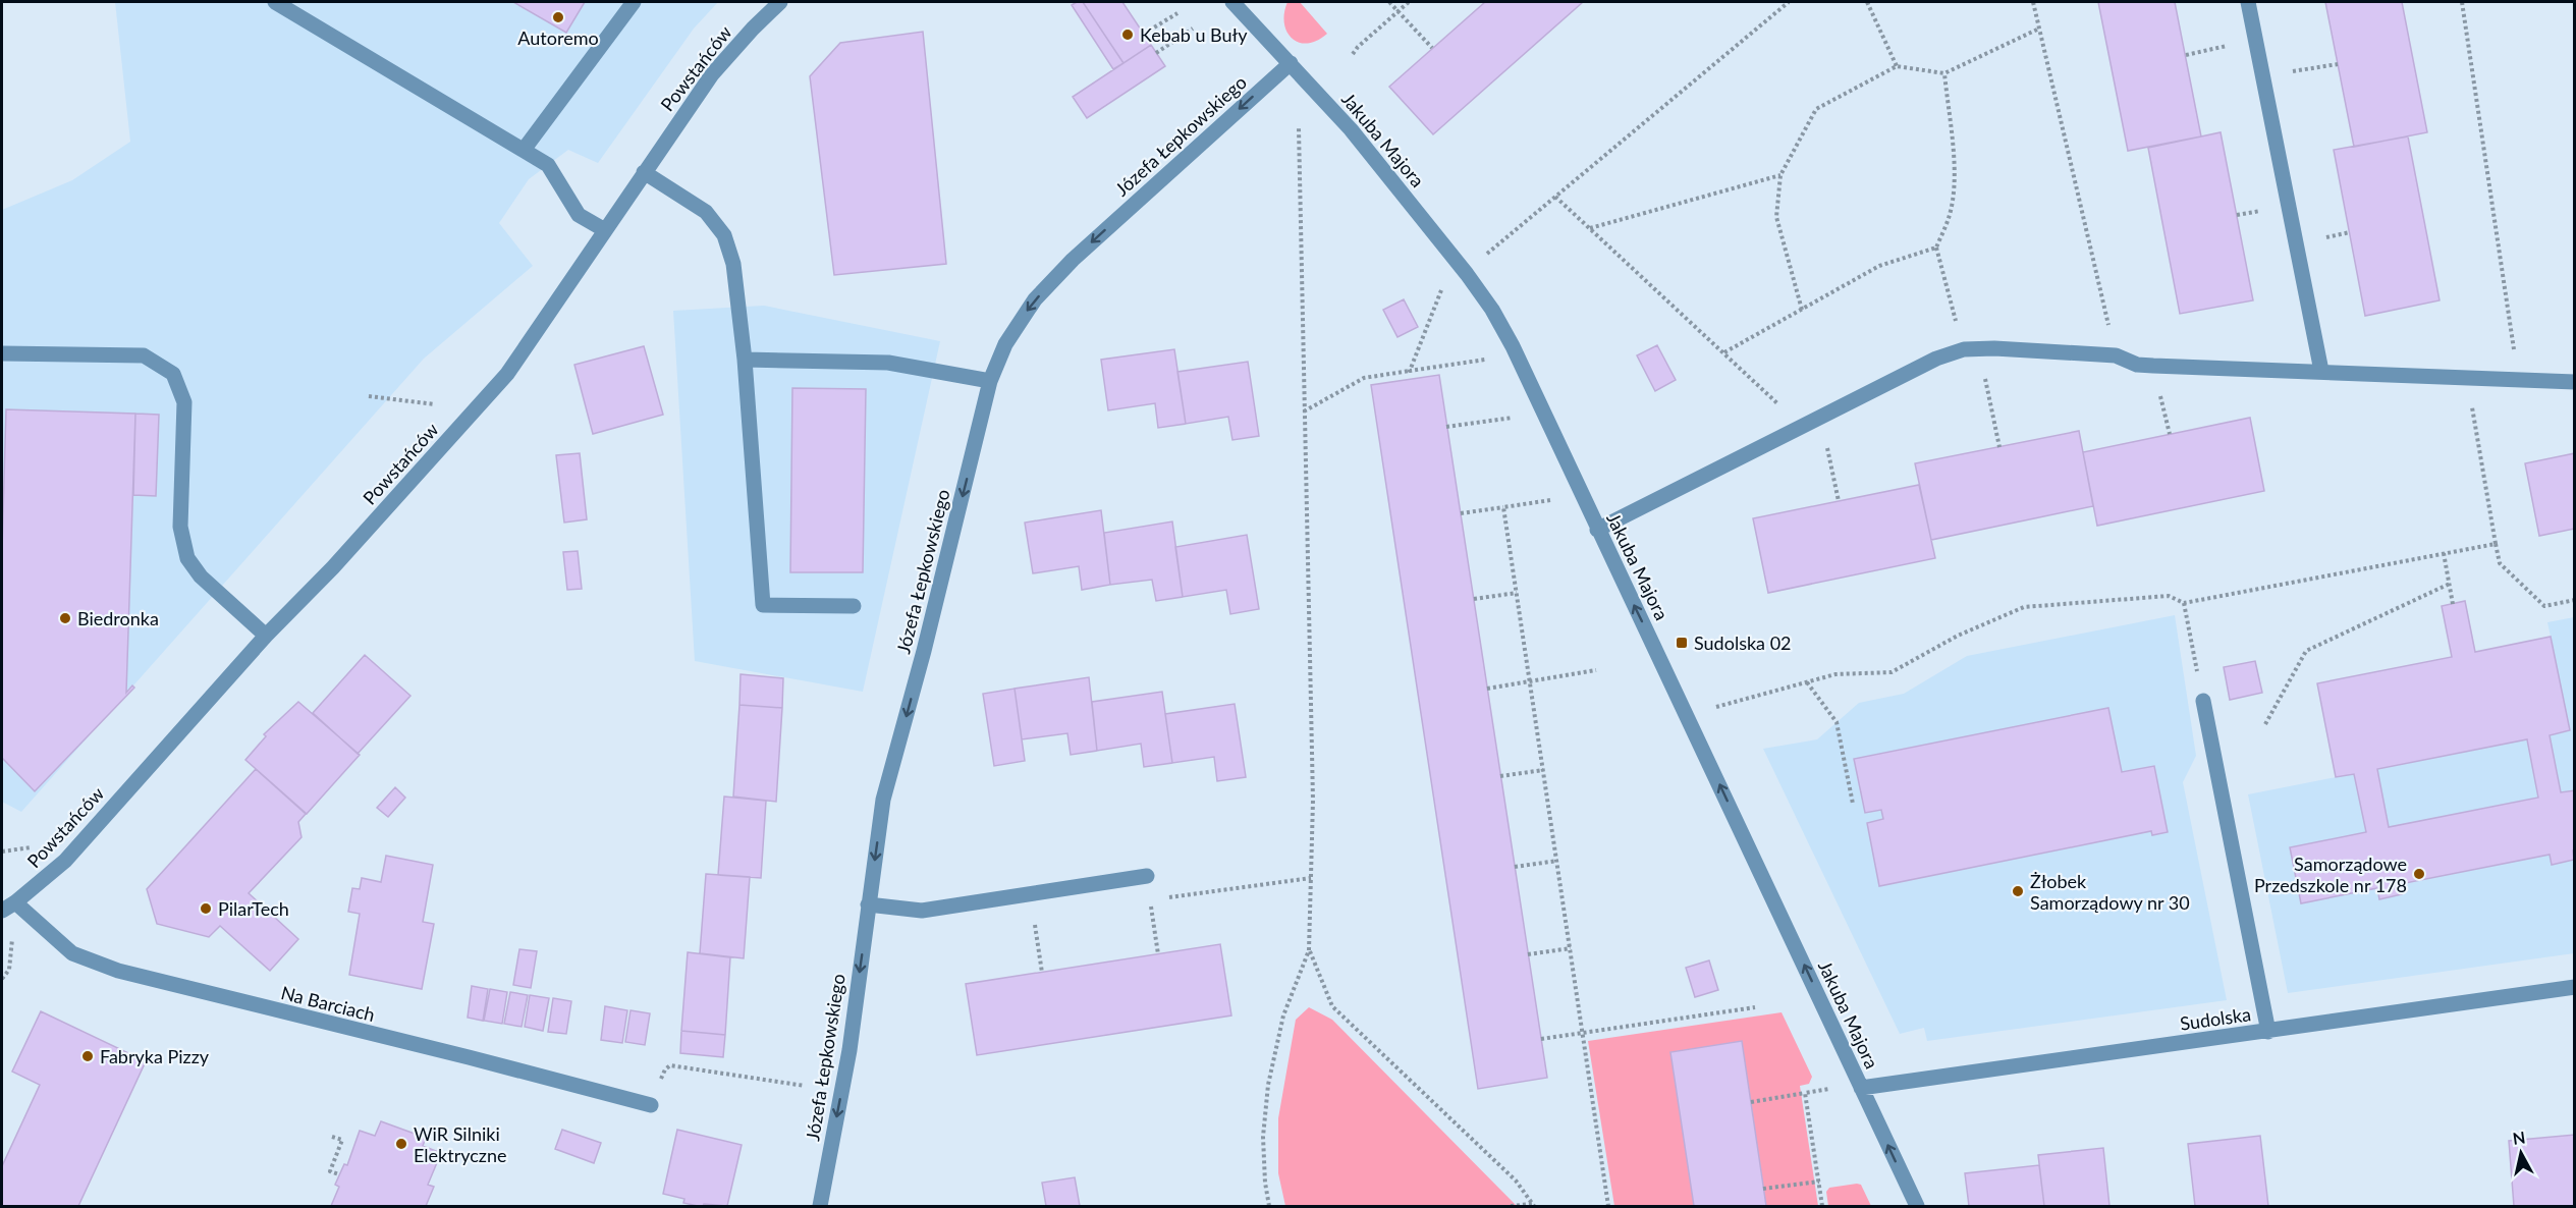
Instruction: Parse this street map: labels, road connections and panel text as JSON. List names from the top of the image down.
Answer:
{
  "streets": {
    "street": [
      "Powstańców",
      "Józefa Łepkowskiego",
      "Jakuba Majora",
      "Na Barciach",
      "Sudolska"
    ]
  },
  "crossings": [
    ["Powstańców", "Na Barciach"],
    ["Józefa Łepkowskiego", "Jakuba Majora"],
    ["Jakuba Majora", "Sudolska"]
  ],
  "one_way": ["Józefa Łepkowskiego", "Jakuba Majora"],
  "places": {
    "other": [
      "Autoremo",
      "Kebab u Buły",
      "Biedronka",
      "Samorządowe Przedszkole nr 178",
      "Żłobek Samorządowy nr 30",
      "PilarTech",
      "Fabryka Pizzy",
      "WiR Silniki Elektryczne"
    ],
    "transit": ["Sudolska 02"]
  },
  "north": "top"
}
